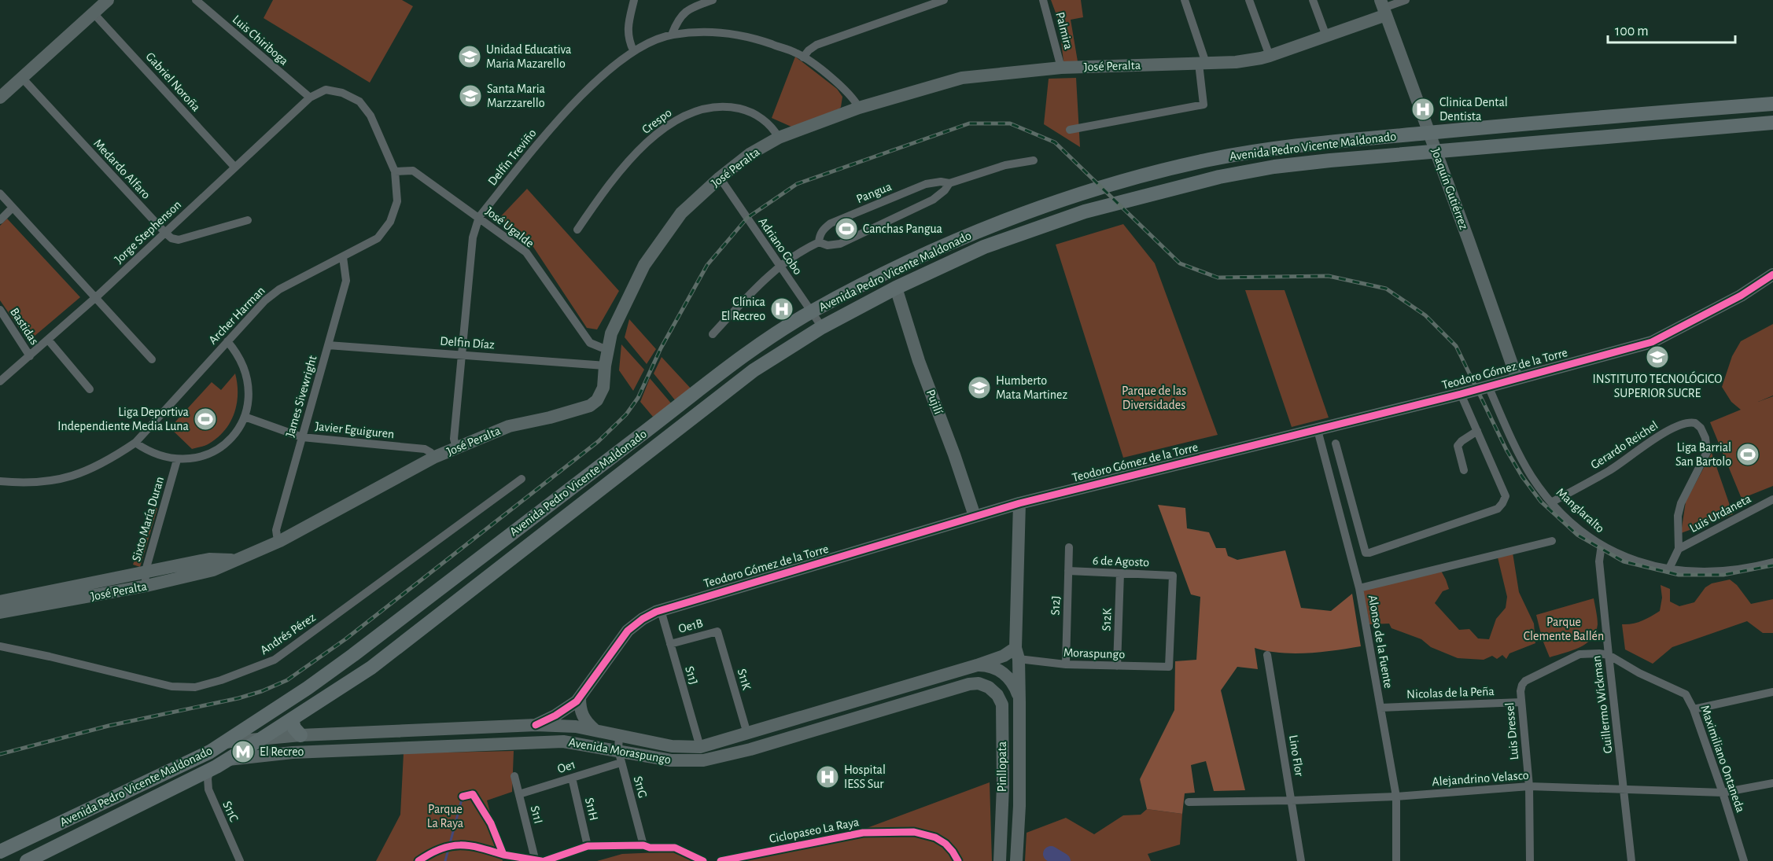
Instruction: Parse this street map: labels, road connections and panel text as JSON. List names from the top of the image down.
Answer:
{
  "streets": {
    "main road": ["Avenida Pedro Vicente Maldonado"],
    "street": [
      "Palmira",
      "Luis Chiriboga",
      "José Peralta",
      "Gabriel Noroña",
      "Crespo",
      "Delfín Treviño",
      "Medardo Alfaro",
      "Joaquín Gutiérrez",
      "Pangua",
      "José Ugalde",
      "Jorge Stephenson",
      "Adriano Cobo",
      "Archer Harman",
      "Bastidas",
      "Delfin Díaz",
      "Teodoro Gómez de la Torre",
      "James Sivewright",
      "Pujilí",
      "Javier Eguiguren",
      "Gerardo Reichel",
      "Manglaralto",
      "Luis Urdaneta",
      "Sixto María Duran",
      "6 de Agosto",
      "S12J",
      "S12K",
      "Oe1B",
      "Andrés Pérez",
      "Alonso de la Fuente",
      "Moraspungo",
      "S11J",
      "S11K",
      "Nicolas de la Peña",
      "Guillermo Wickman",
      "Luis Dressel",
      "Avenida Moraspungo",
      "Lino Flor",
      "Maximiliano Ontaneda",
      "Oe1",
      "Pinllopata",
      "Alejandrino Velasco",
      "S11G",
      "S11H",
      "S11C",
      "S11I"
    ],
    "cycle path": ["Ciclopaseo La Raya"]
  },
  "crossings": [
    ["Palmira", "José Peralta"],
    ["Luis Chiriboga", "Jorge Stephenson"],
    ["Luis Chiriboga", "Archer Harman"],
    ["José Peralta", "Crespo"],
    ["José Peralta", "Delfín Treviño"],
    ["José Peralta", "Joaquín Gutiérrez"],
    ["José Peralta", "José Ugalde"],
    ["José Peralta", "Adriano Cobo"],
    ["José Peralta", "Delfin Díaz"],
    ["José Peralta", "James Sivewright"],
    ["José Peralta", "Javier Eguiguren"],
    ["José Peralta", "Sixto María Duran"],
    ["Gabriel Noroña", "Jorge Stephenson"],
    ["Avenida Pedro Vicente Maldonado", "Joaquín Gutiérrez"],
    ["Avenida Pedro Vicente Maldonado", "Adriano Cobo"],
    ["Avenida Pedro Vicente Maldonado", "Pujilí"],
    ["Avenida Pedro Vicente Maldonado", "Avenida Moraspungo"],
    ["Avenida Pedro Vicente Maldonado", "S11C"],
    ["Delfín Treviño", "José Ugalde"],
    ["Delfín Treviño", "Delfin Díaz"],
    ["Medardo Alfaro", "Jorge Stephenson"],
    ["Joaquín Gutiérrez", "Teodoro Gómez de la Torre"],
    ["Pangua", "Adriano Cobo"],
    ["José Ugalde", "Archer Harman"],
    ["Jorge Stephenson", "Archer Harman"],
    ["Jorge Stephenson", "Bastidas"],
    ["Archer Harman", "James Sivewright"],
    ["Delfin Díaz", "James Sivewright"],
    ["Teodoro Gómez de la Torre", "Pujilí"],
    ["Teodoro Gómez de la Torre", "Manglaralto"],
    ["Teodoro Gómez de la Torre", "Alonso de la Fuente"],
    ["Teodoro Gómez de la Torre", "S11J"],
    ["Teodoro Gómez de la Torre", "Avenida Moraspungo"],
    ["Teodoro Gómez de la Torre", "Pinllopata"],
    ["James Sivewright", "Javier Eguiguren"],
    ["Gerardo Reichel", "Manglaralto"],
    ["Gerardo Reichel", "Luis Urdaneta"],
    ["Manglaralto", "Guillermo Wickman"],
    ["6 de Agosto", "S12J"],
    ["6 de Agosto", "S12K"],
    ["6 de Agosto", "Moraspungo"],
    ["S12J", "Moraspungo"],
    ["S12K", "Moraspungo"],
    ["Oe1B", "S11J"],
    ["Oe1B", "S11K"],
    ["Alonso de la Fuente", "Nicolas de la Peña"],
    ["Alonso de la Fuente", "Alejandrino Velasco"],
    ["Moraspungo", "Avenida Moraspungo"],
    ["Moraspungo", "Pinllopata"],
    ["S11J", "Avenida Moraspungo"],
    ["S11K", "Avenida Moraspungo"],
    ["Nicolas de la Peña", "Luis Dressel"],
    ["Guillermo Wickman", "Luis Dressel"],
    ["Guillermo Wickman", "Maximiliano Ontaneda"],
    ["Guillermo Wickman", "Alejandrino Velasco"],
    ["Luis Dressel", "Maximiliano Ontaneda"],
    ["Luis Dressel", "Alejandrino Velasco"],
    ["Avenida Moraspungo", "Oe1"],
    ["Avenida Moraspungo", "Pinllopata"],
    ["Avenida Moraspungo", "S11G"],
    ["Lino Flor", "Alejandrino Velasco"],
    ["Maximiliano Ontaneda", "Alejandrino Velasco"],
    ["Oe1", "S11G"],
    ["Oe1", "S11H"],
    ["Oe1", "S11I"]
  ],
  "parks": ["Parque de las Diversidades", "Parque Clemente Ballén", "Parque La Raya"],
  "places": {
    "school or university": [
      "Unidad Educativa Maria Mazarello",
      "Santa Maria Marzzarello",
      "INSTITUTO TECNOLÓGICO SUPERIOR SUCRE",
      "Humberto Mata Martinez"
    ],
    "hospital": ["Clinica Dental Dentista", "Clínica El Recreo", "Hospital IESS Sur"],
    "sports": ["Canchas Pangua", "Liga Deportiva Independiente Media Luna", "Liga Barrial San Bartolo"],
    "metro station": ["El Recreo"]
  },
  "scale_bar": "100 m"
}
